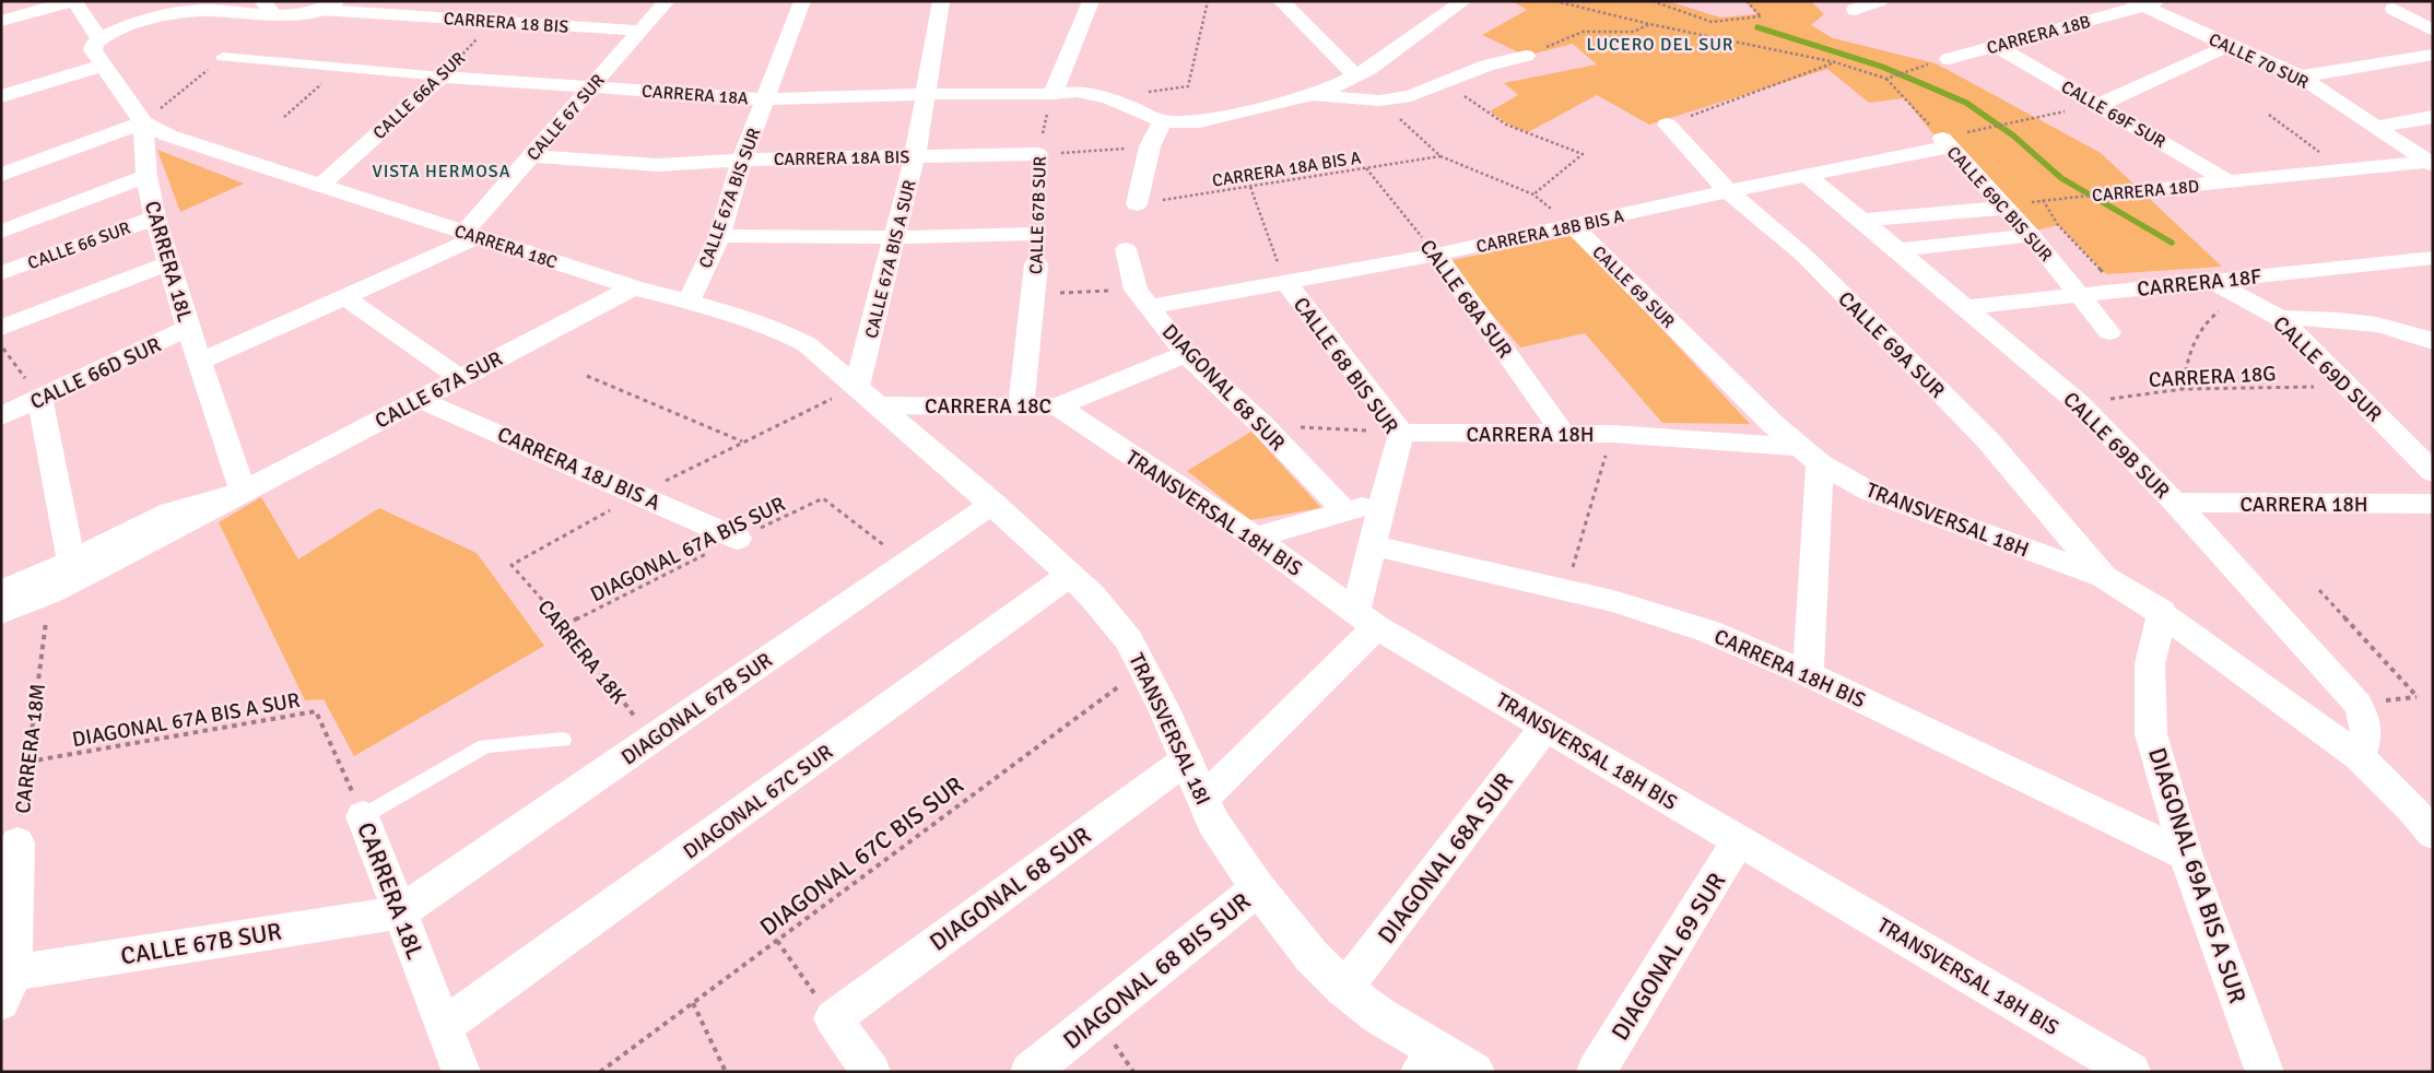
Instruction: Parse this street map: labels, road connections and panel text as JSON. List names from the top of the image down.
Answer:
{
  "streets": {
    "street": [
      "CARRERA 18 BIS",
      "CARRERA 18B",
      "CALLE 70 SUR",
      "CARRERA 18A",
      "CALLE 66A SUR",
      "CALLE 69F SUR",
      "CALLE 67 SUR",
      "CARRERA 18A BIS",
      "CARRERA 18D",
      "CALLE 67A BIS SUR",
      "CALLE 69C BIS SUR",
      "CALLE 67B SUR",
      "CARRERA 18B BIS A",
      "CALLE 66 SUR",
      "CARRERA 18C",
      "CALLE 67A BIS A SUR",
      "CARRERA 18L",
      "CARRERA 18F",
      "CALLE 69 SUR",
      "CALLE 68A SUR",
      "CALLE 69A SUR",
      "CALLE 68 BIS SUR",
      "CALLE 69D SUR",
      "CALLE 66D SUR",
      "DIAGONAL 68 SUR",
      "CALLE 67A SUR",
      "CARRERA 18H",
      "CALLE 69B SUR",
      "CARRERA 18J BIS A",
      "TRANSVERSAL 18H BIS",
      "TRANSVERSAL 18H",
      "CARRERA 18H BIS",
      "DIAGONAL 67B SUR",
      "TRANSVERSAL 18I",
      "CARRERA 18M",
      "DIAGONAL 67C SUR",
      "DIAGONAL 68A SUR",
      "DIAGONAL 69A BIS A SUR",
      "DIAGONAL 69 SUR",
      "DIAGONAL 68 BIS SUR"
    ],
    "path": [
      "CARRERA 18A BIS A",
      "CARRERA 18G",
      "DIAGONAL 67A BIS SUR",
      "CARRERA 18K",
      "DIAGONAL 67A BIS A SUR",
      "DIAGONAL 67C BIS SUR"
    ]
  },
  "crossings": [
    ["CARRERA 18 BIS", "CALLE 66A SUR"],
    ["CARRERA 18 BIS", "CALLE 67 SUR"],
    ["CARRERA 18B", "CALLE 70 SUR"],
    ["CARRERA 18B", "CALLE 69F SUR"],
    ["CALLE 70 SUR", "CARRERA 18D"],
    ["CARRERA 18A", "CALLE 66A SUR"],
    ["CARRERA 18A", "CALLE 67 SUR"],
    ["CARRERA 18A", "CALLE 67A BIS SUR"],
    ["CARRERA 18A", "CALLE 67B SUR"],
    ["CARRERA 18A", "CALLE 67A BIS A SUR"],
    ["CALLE 66A SUR", "CARRERA 18C"],
    ["CALLE 69F SUR", "CARRERA 18D"],
    ["CALLE 67 SUR", "CARRERA 18A BIS"],
    ["CALLE 67 SUR", "CARRERA 18C"],
    ["CALLE 67 SUR", "CARRERA 18L"],
    ["CARRERA 18A BIS", "CALLE 67A BIS SUR"],
    ["CARRERA 18A BIS", "CALLE 67B SUR"],
    ["CARRERA 18A BIS", "CALLE 67A BIS A SUR"],
    ["CARRERA 18A BIS A", "CALLE 68A SUR"],
    ["CARRERA 18A BIS A", "CALLE 68 BIS SUR"],
    ["CARRERA 18D", "CALLE 69C BIS SUR"],
    ["CALLE 67A BIS SUR", "CARRERA 18C"],
    ["CALLE 69C BIS SUR", "CARRERA 18B BIS A"],
    ["CALLE 69C BIS SUR", "CARRERA 18F"],
    ["CALLE 67B SUR", "CARRERA 18C"],
    ["CALLE 67B SUR", "CARRERA 18L"],
    ["CALLE 67B SUR", "DIAGONAL 67B SUR"],
    ["CALLE 67B SUR", "CARRERA 18M"],
    ["CARRERA 18B BIS A", "CALLE 69 SUR"],
    ["CARRERA 18B BIS A", "CALLE 68A SUR"],
    ["CARRERA 18B BIS A", "CALLE 69A SUR"],
    ["CARRERA 18B BIS A", "CALLE 68 BIS SUR"],
    ["CARRERA 18B BIS A", "DIAGONAL 68 SUR"],
    ["CARRERA 18B BIS A", "CALLE 69B SUR"],
    ["CALLE 66 SUR", "CARRERA 18L"],
    ["CARRERA 18C", "CALLE 67A BIS A SUR"],
    ["CARRERA 18C", "CARRERA 18L"],
    ["CARRERA 18C", "DIAGONAL 68 SUR"],
    ["CARRERA 18C", "CALLE 67A SUR"],
    ["CARRERA 18C", "TRANSVERSAL 18H BIS"],
    ["CARRERA 18C", "TRANSVERSAL 18I"],
    ["CALLE 67A BIS A SUR", "TRANSVERSAL 18I"],
    ["CARRERA 18L", "CALLE 66D SUR"],
    ["CARRERA 18L", "CALLE 67A SUR"],
    ["CARRERA 18L", "DIAGONAL 67B SUR"],
    ["CARRERA 18L", "DIAGONAL 67A BIS A SUR"],
    ["CARRERA 18L", "DIAGONAL 67C SUR"],
    ["CARRERA 18F", "CALLE 69D SUR"],
    ["CARRERA 18F", "CALLE 69B SUR"],
    ["CALLE 69 SUR", "CARRERA 18H"],
    ["CALLE 69 SUR", "TRANSVERSAL 18H"],
    ["CALLE 68A SUR", "CARRERA 18H"],
    ["CALLE 69A SUR", "TRANSVERSAL 18H"],
    ["CALLE 68 BIS SUR", "CARRERA 18H"],
    ["CALLE 68 BIS SUR", "TRANSVERSAL 18H BIS"],
    ["CALLE 68 BIS SUR", "CARRERA 18H BIS"],
    ["CALLE 69D SUR", "CARRERA 18G"],
    ["CARRERA 18G", "CALLE 69B SUR"],
    ["DIAGONAL 68 SUR", "TRANSVERSAL 18I"],
    ["CALLE 67A SUR", "CARRERA 18J BIS A"],
    ["CALLE 67A SUR", "CARRERA 18M"],
    ["CARRERA 18H", "CALLE 69B SUR"],
    ["CARRERA 18H", "TRANSVERSAL 18H"],
    ["CARRERA 18J BIS A", "DIAGONAL 67A BIS SUR"],
    ["CARRERA 18J BIS A", "CARRERA 18K"],
    ["TRANSVERSAL 18H BIS", "DIAGONAL 68A SUR"],
    ["TRANSVERSAL 18H BIS", "DIAGONAL 69 SUR"],
    ["DIAGONAL 67A BIS SUR", "CARRERA 18K"],
    ["DIAGONAL 67A BIS SUR", "DIAGONAL 67B SUR"],
    ["CARRERA 18K", "DIAGONAL 67B SUR"],
    ["CARRERA 18H BIS", "DIAGONAL 69A BIS A SUR"],
    ["DIAGONAL 67B SUR", "TRANSVERSAL 18I"],
    ["DIAGONAL 67A BIS A SUR", "CARRERA 18M"],
    ["TRANSVERSAL 18I", "DIAGONAL 67C SUR"],
    ["TRANSVERSAL 18I", "DIAGONAL 67C BIS SUR"],
    ["TRANSVERSAL 18I", "DIAGONAL 68A SUR"],
    ["TRANSVERSAL 18I", "DIAGONAL 68 BIS SUR"]
  ],
  "districts": ["LUCERO DEL SUR", "VISTA HERMOSA"]
}
